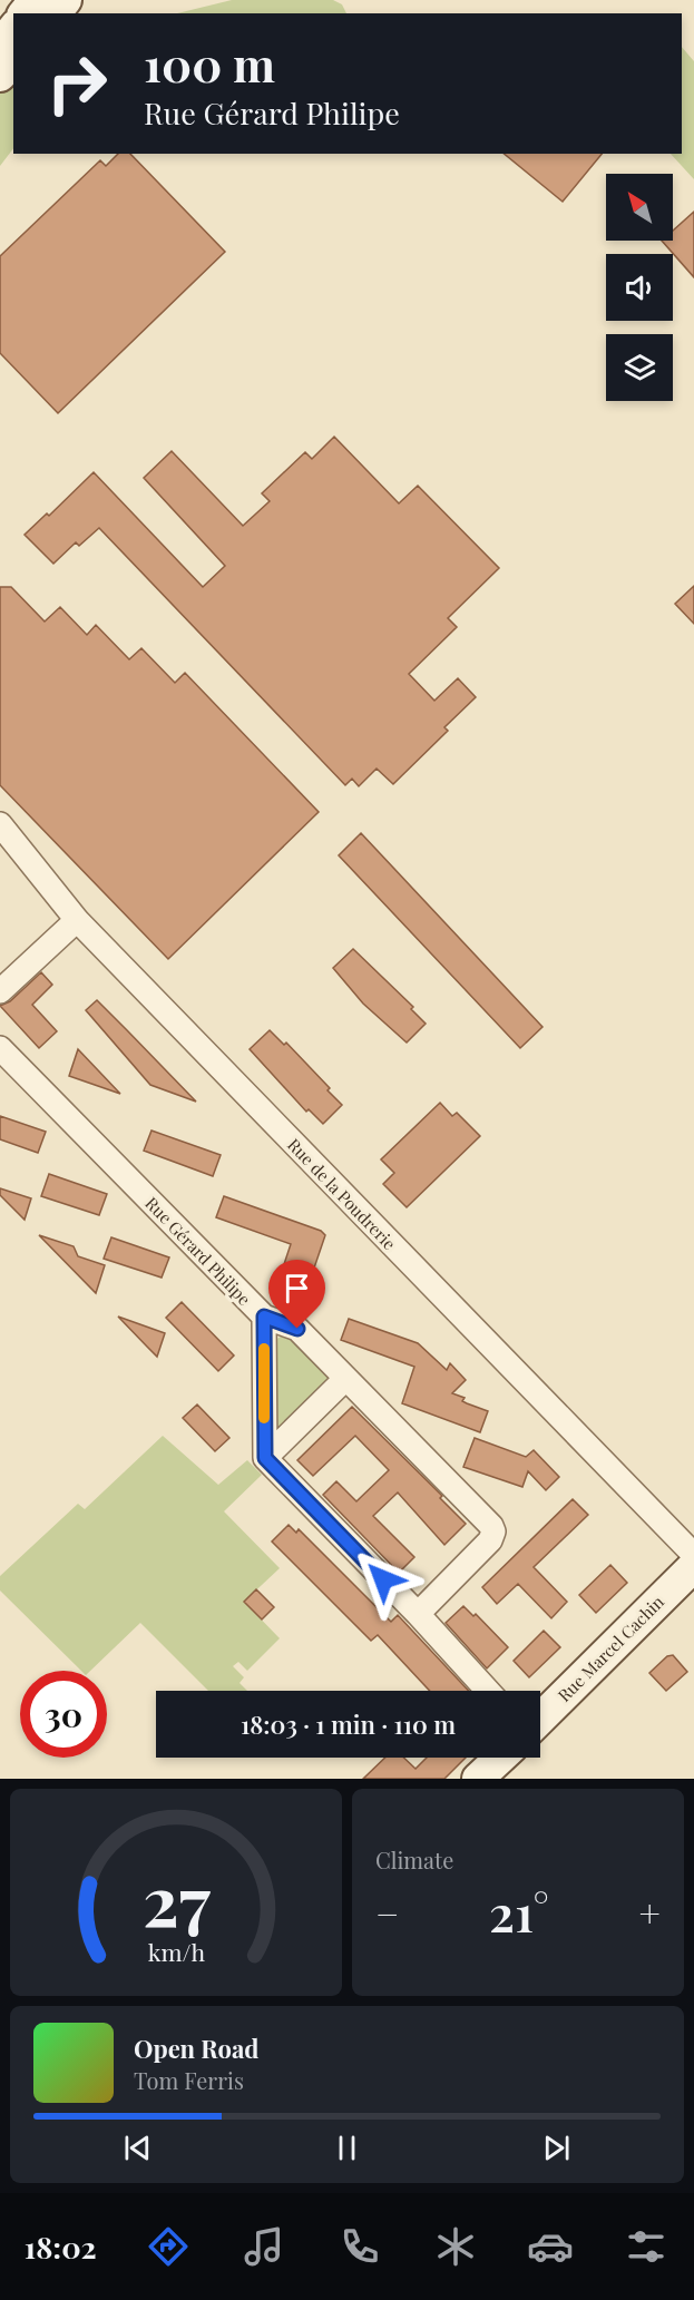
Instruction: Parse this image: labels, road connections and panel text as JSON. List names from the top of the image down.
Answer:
{
  "streets": {
    "street": ["Rue de la Poudrerie", "Rue Gérard Philipe", "Rue Marcel Cachin"]
  },
  "north": "top left",
  "page": {
    "turn": ["100 m", "Rue Gérard Philipe"],
    "limit": "30",
    "trip": "18:03 · 1 min · 110 m",
    "tile": "Climate",
    "heat": ["−", "21°", "+"],
    "song": ["Open Road", "Tom Ferris"],
    "tabs": "18:02",
    "gauge": ["27", "km/h"]
  }
}
